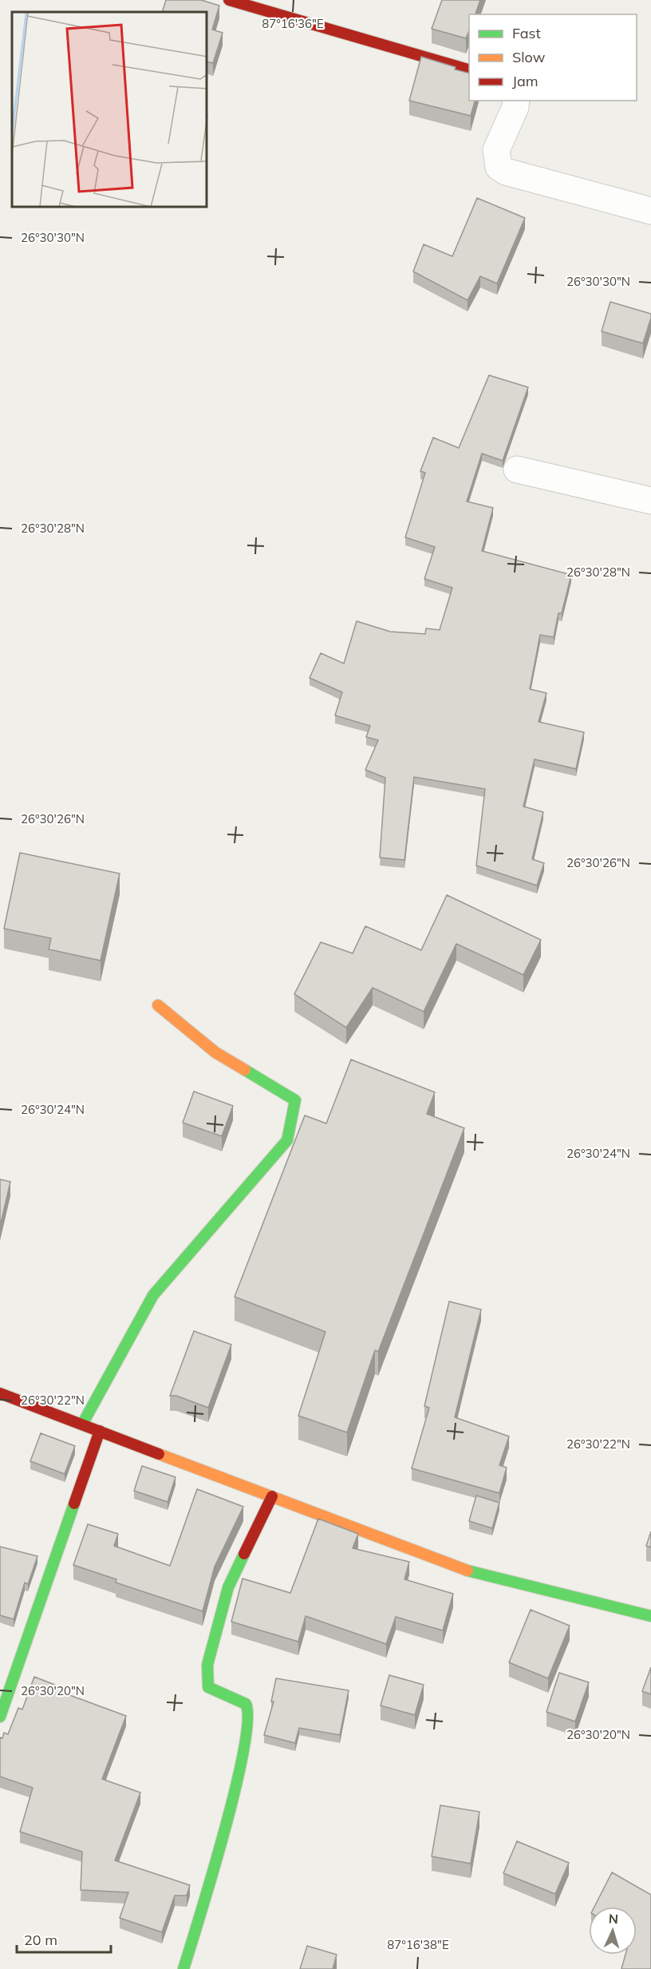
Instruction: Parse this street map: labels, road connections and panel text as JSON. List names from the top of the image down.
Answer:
{
  "legend": ["Fast", "Slow", "Jam"],
  "scale_bar": "20 m",
  "north": "top",
  "coordinates": [
    "87°16'36\"E",
    "26°30'30\"N",
    "26°30'28\"N",
    "26°30'26\"N",
    "26°30'24\"N",
    "26°30'22\"N",
    "26°30'20\"N",
    "87°16'38\"E"
  ]
}
